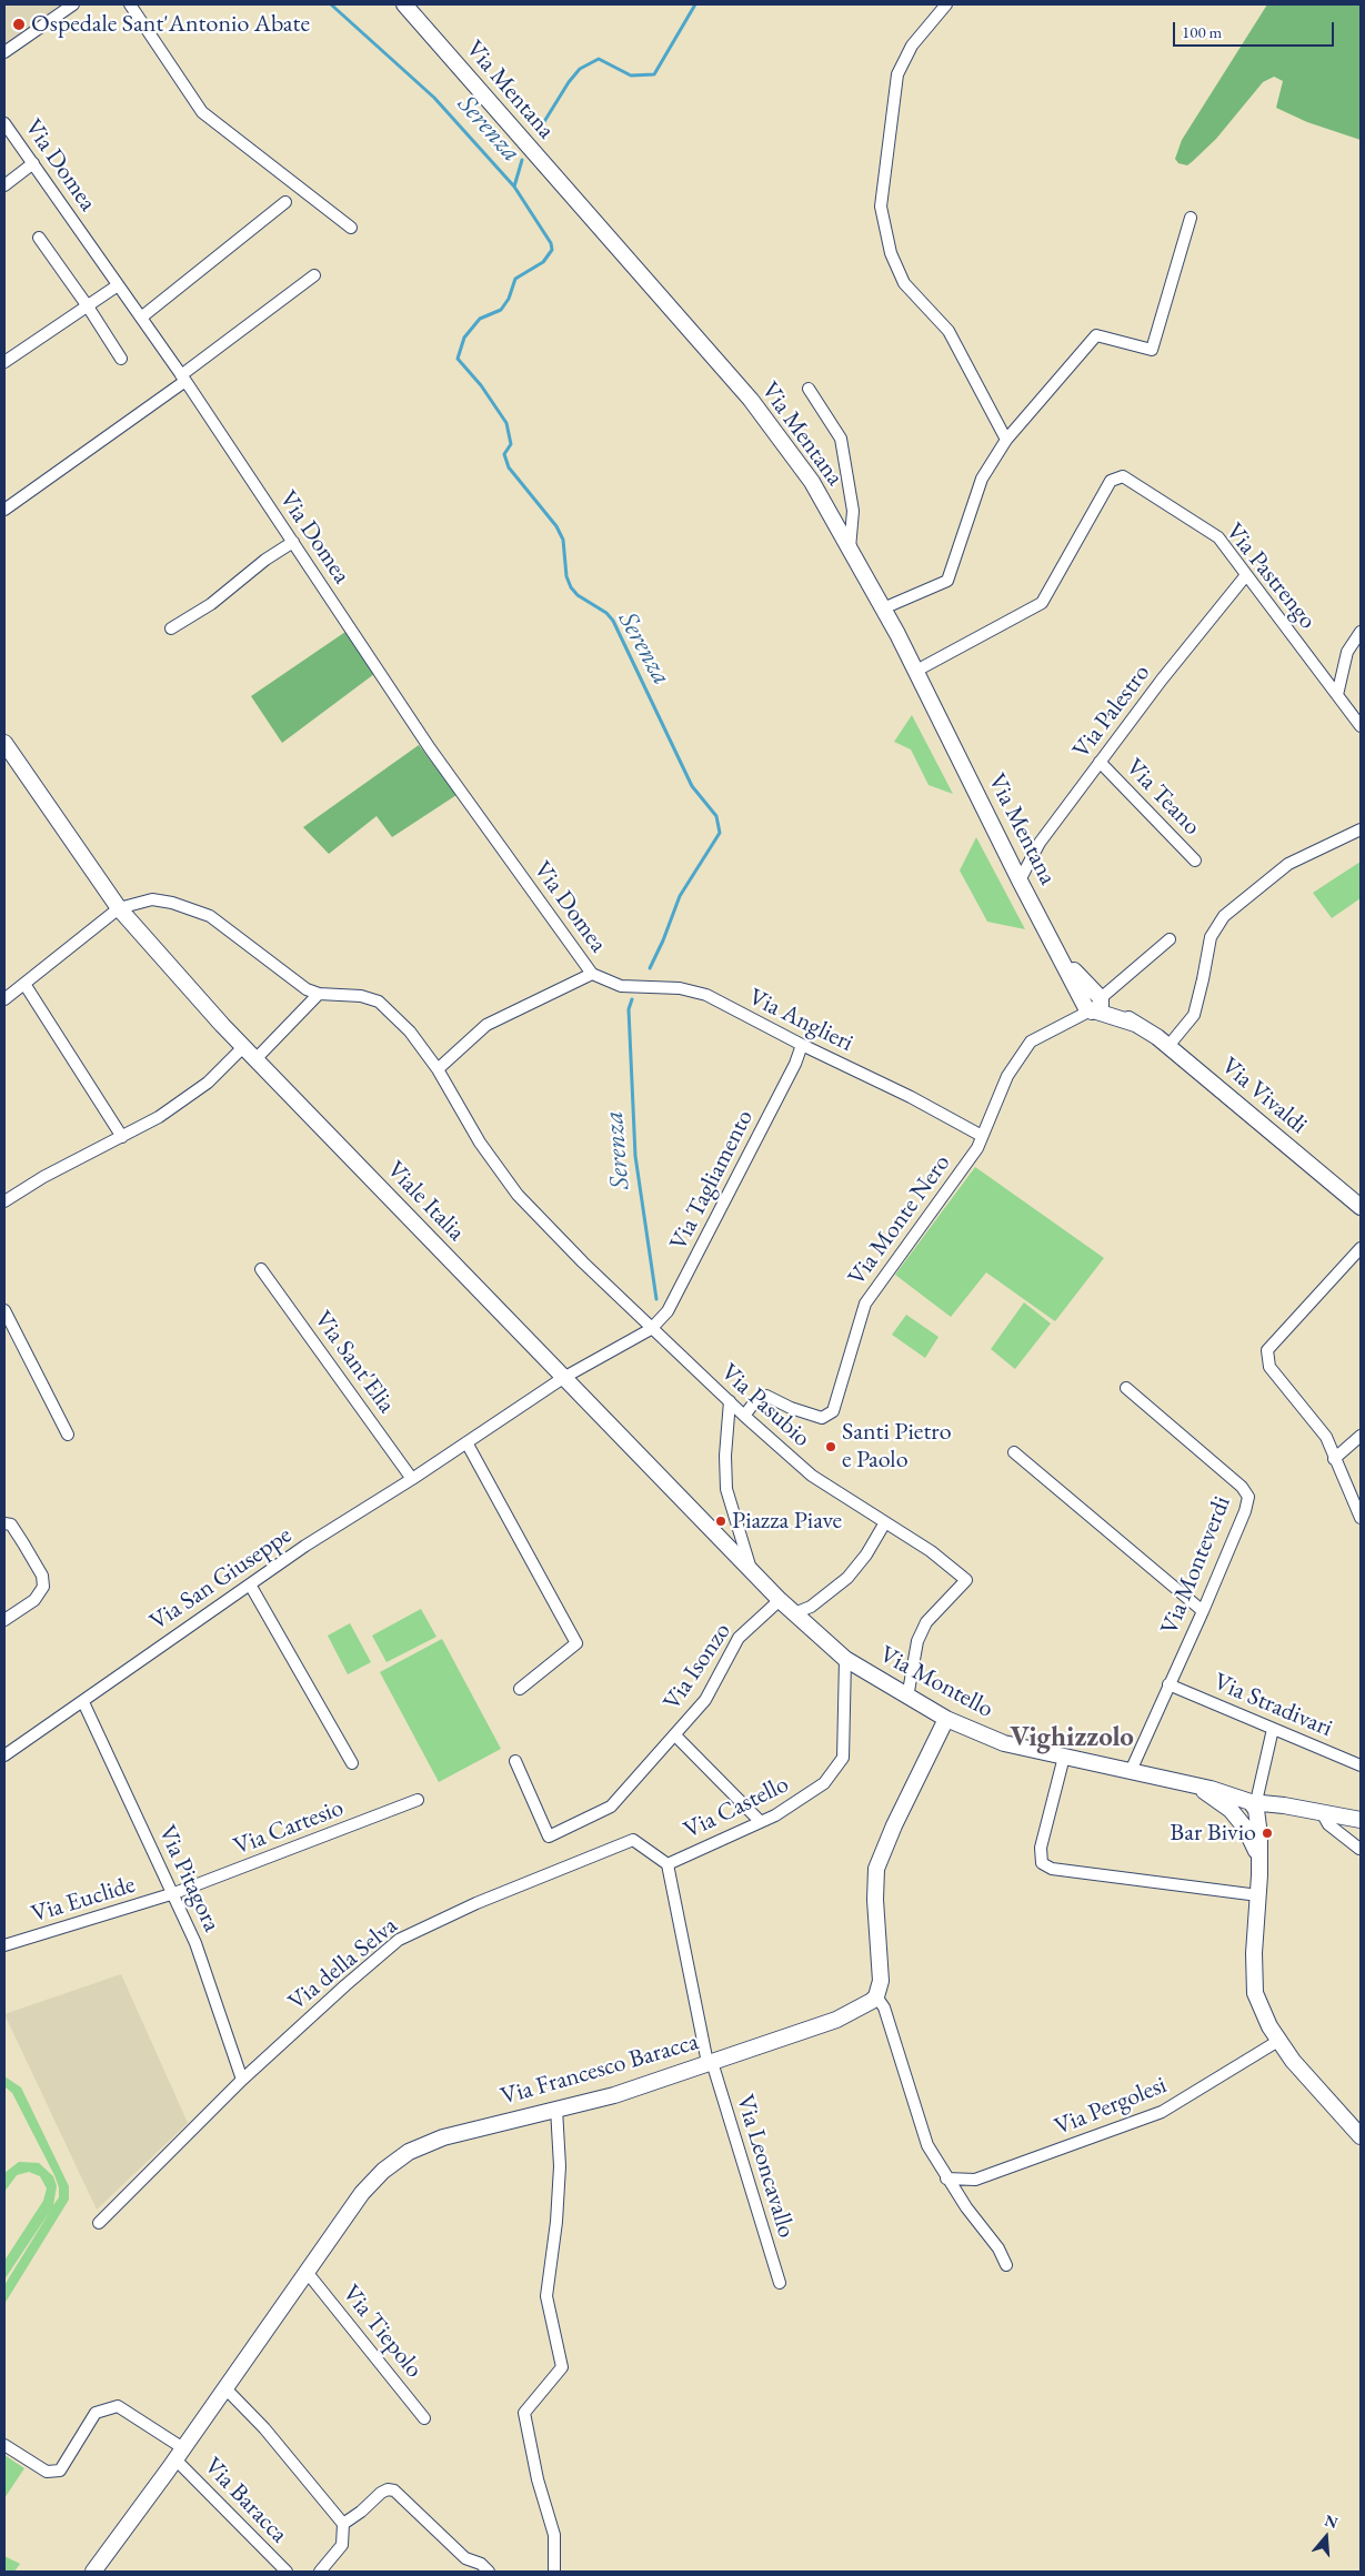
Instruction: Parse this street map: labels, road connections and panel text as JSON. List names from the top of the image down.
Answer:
{
  "streets": {
    "street": [
      "Via Mentana",
      "Via Domea",
      "Via Pastrengo",
      "Via Palestro",
      "Via Teano",
      "Via Anglieri",
      "Via Vivaldi",
      "Via Tagliamento",
      "Viale Italia",
      "Via Monte Nero",
      "Via Sant'Elia",
      "Via Pasubio",
      "Via Monteverdi",
      "Via San Giuseppe",
      "Via Isonzo",
      "Via Montello",
      "Via Stradivari",
      "Via Castello",
      "Via Cartesio",
      "Via Pitagora",
      "Via Euclide",
      "Via della Selva",
      "Via Francesco Baracca",
      "Via Pergolesi",
      "Via Leoncavallo",
      "Via Tiepolo",
      "Via Baracca"
    ]
  },
  "crossings": [
    ["Via Mentana", "Via Pastrengo"],
    ["Via Mentana", "Via Palestro"],
    ["Via Mentana", "Via Vivaldi"],
    ["Via Mentana", "Via Monte Nero"],
    ["Via Domea", "Via Anglieri"],
    ["Via Pastrengo", "Via Palestro"],
    ["Via Palestro", "Via Teano"],
    ["Via Anglieri", "Via Tagliamento"],
    ["Via Anglieri", "Via Monte Nero"],
    ["Via Vivaldi", "Via Monte Nero"],
    ["Via Tagliamento", "Viale Italia"],
    ["Via Tagliamento", "Via Pasubio"],
    ["Via Tagliamento", "Via San Giuseppe"],
    ["Viale Italia", "Via San Giuseppe"],
    ["Via Monte Nero", "Via Pasubio"],
    ["Via Sant'Elia", "Via San Giuseppe"],
    ["Via Pasubio", "Via Montello"],
    ["Via Monteverdi", "Via Montello"],
    ["Via Monteverdi", "Via Stradivari"],
    ["Via San Giuseppe", "Via Pitagora"],
    ["Via Isonzo", "Via Montello"],
    ["Via Isonzo", "Via Castello"],
    ["Via Montello", "Via Castello"],
    ["Via Montello", "Via Pergolesi"],
    ["Via Castello", "Via della Selva"],
    ["Via Castello", "Via Leoncavallo"],
    ["Via Cartesio", "Via Pitagora"],
    ["Via Cartesio", "Via Euclide"],
    ["Via Pitagora", "Via Euclide"],
    ["Via Pitagora", "Via della Selva"],
    ["Via della Selva", "Via Leoncavallo"],
    ["Via Francesco Baracca", "Via Leoncavallo"],
    ["Via Francesco Baracca", "Via Tiepolo"],
    ["Via Francesco Baracca", "Via Baracca"]
  ],
  "districts": ["Vighizzolo"],
  "water": ["Serenza"],
  "places": [
    "Ospedale Sant'Antonio Abate",
    "Santi Pietro e Paolo",
    "Piazza Piave",
    "Bar Bivio"
  ],
  "scale_bar": "100 m",
  "north": "top"
}
